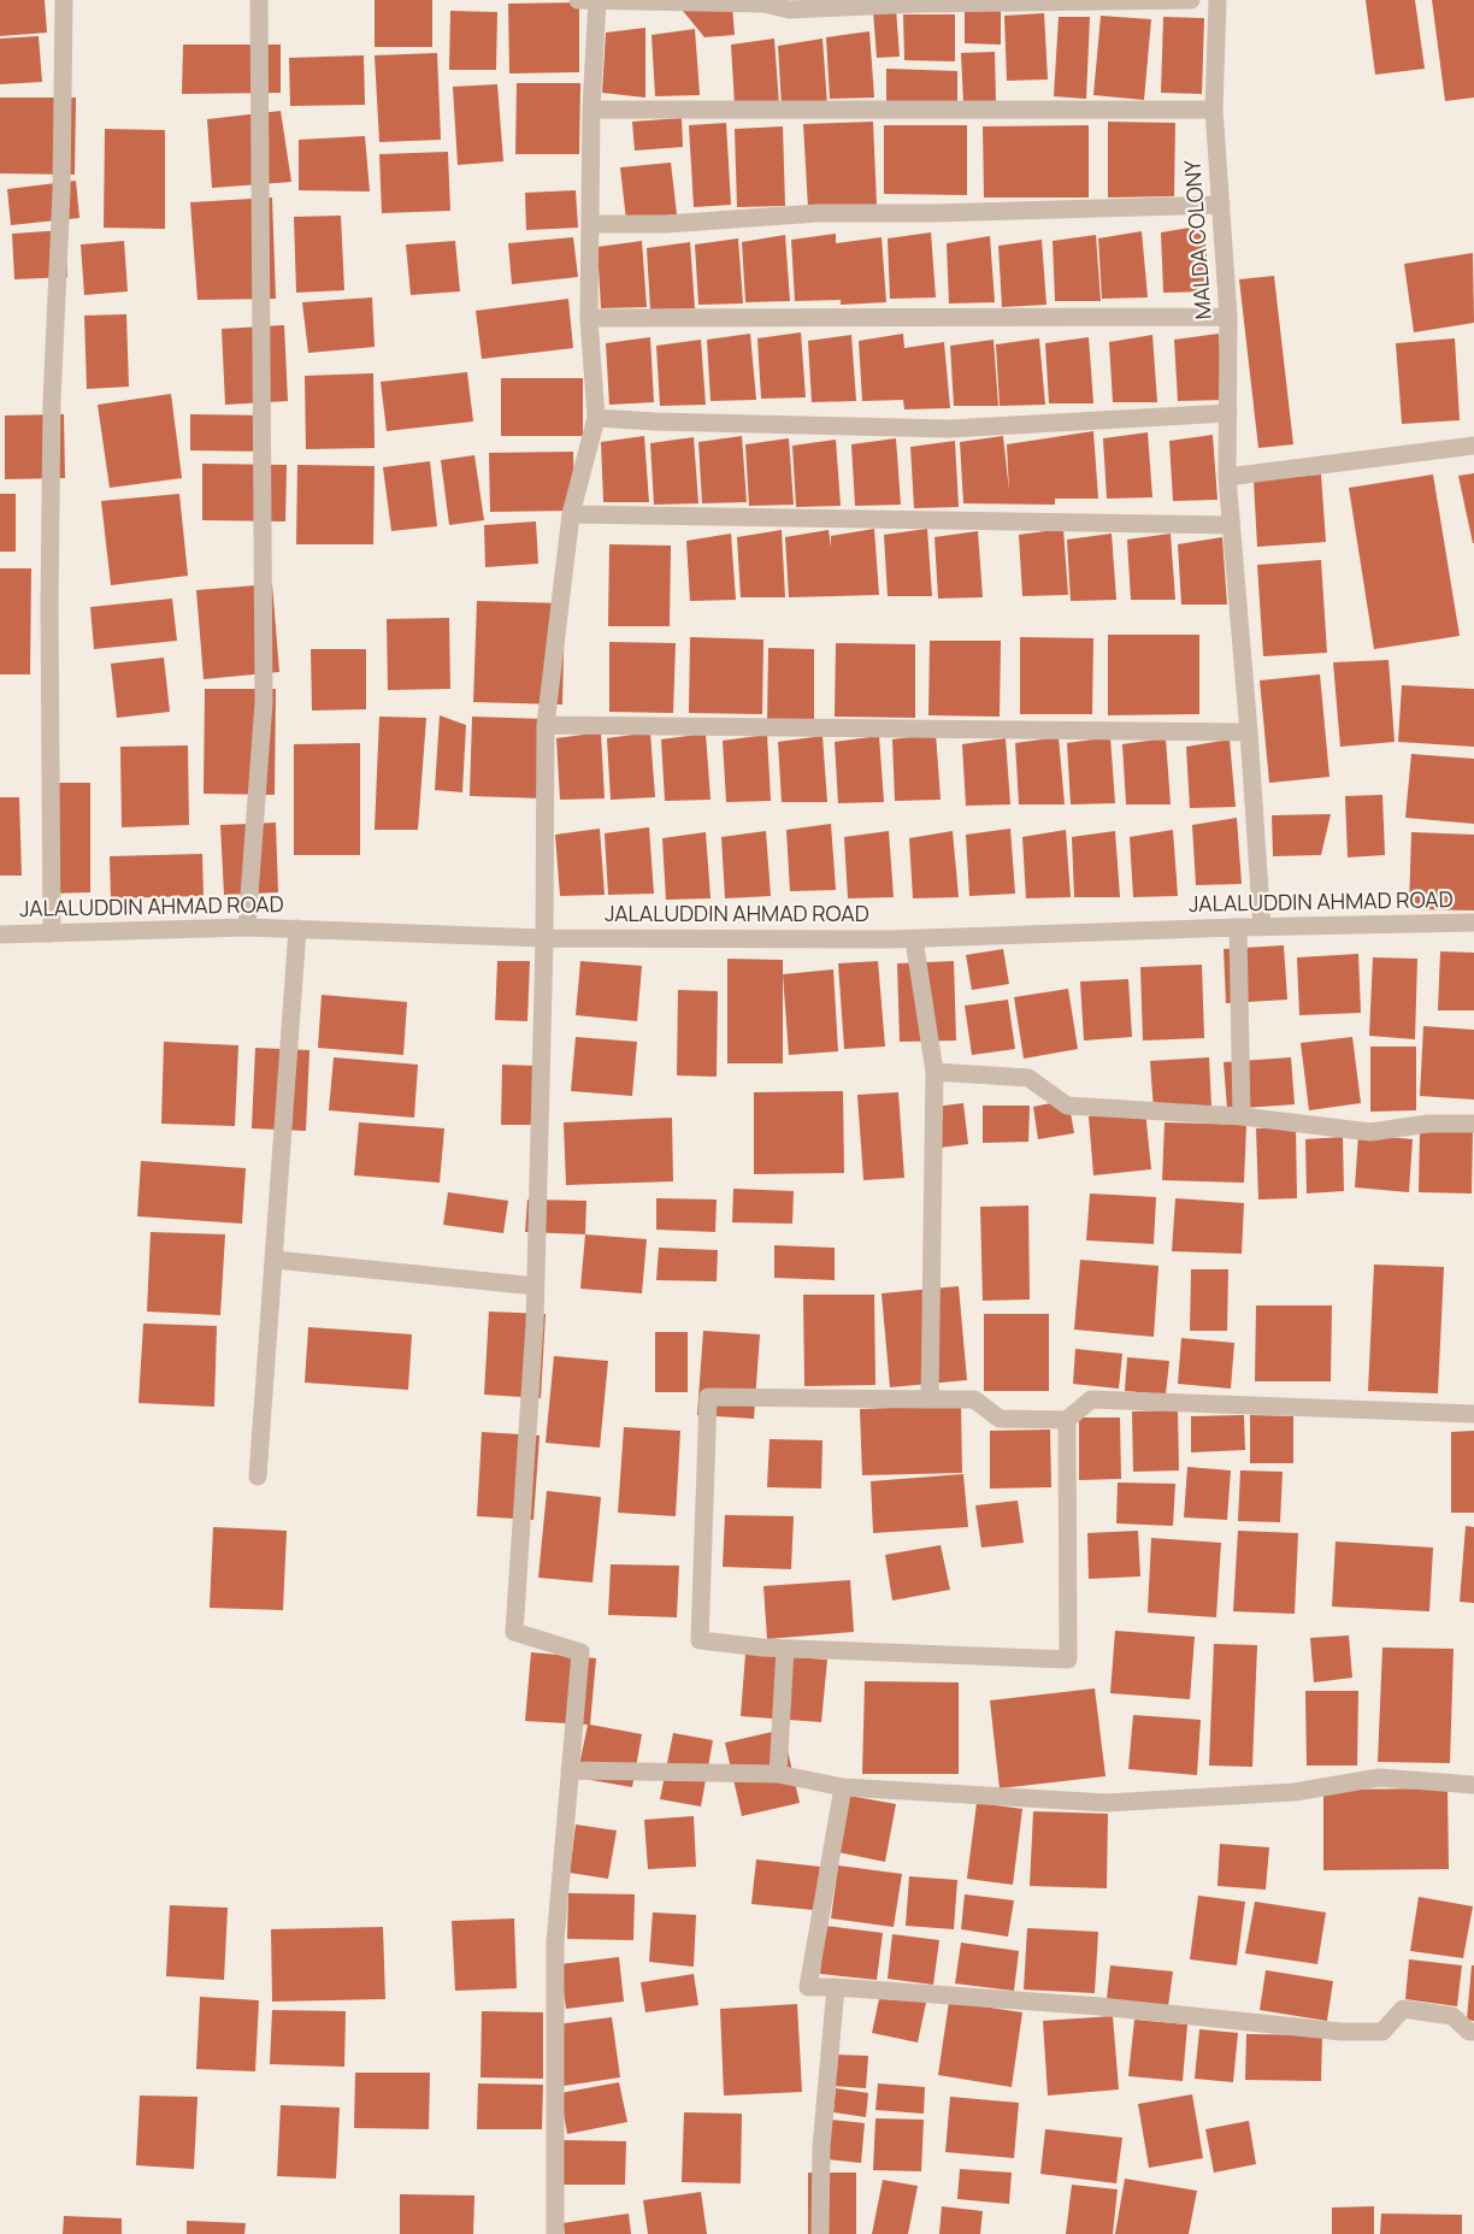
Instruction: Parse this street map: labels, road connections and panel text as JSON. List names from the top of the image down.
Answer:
{
  "streets": {
    "street": ["MALDA COLONY", "JALALUDDIN AHMAD ROAD"]
  },
  "crossings": [
    ["MALDA COLONY", "JALALUDDIN AHMAD ROAD"]
  ]
}
